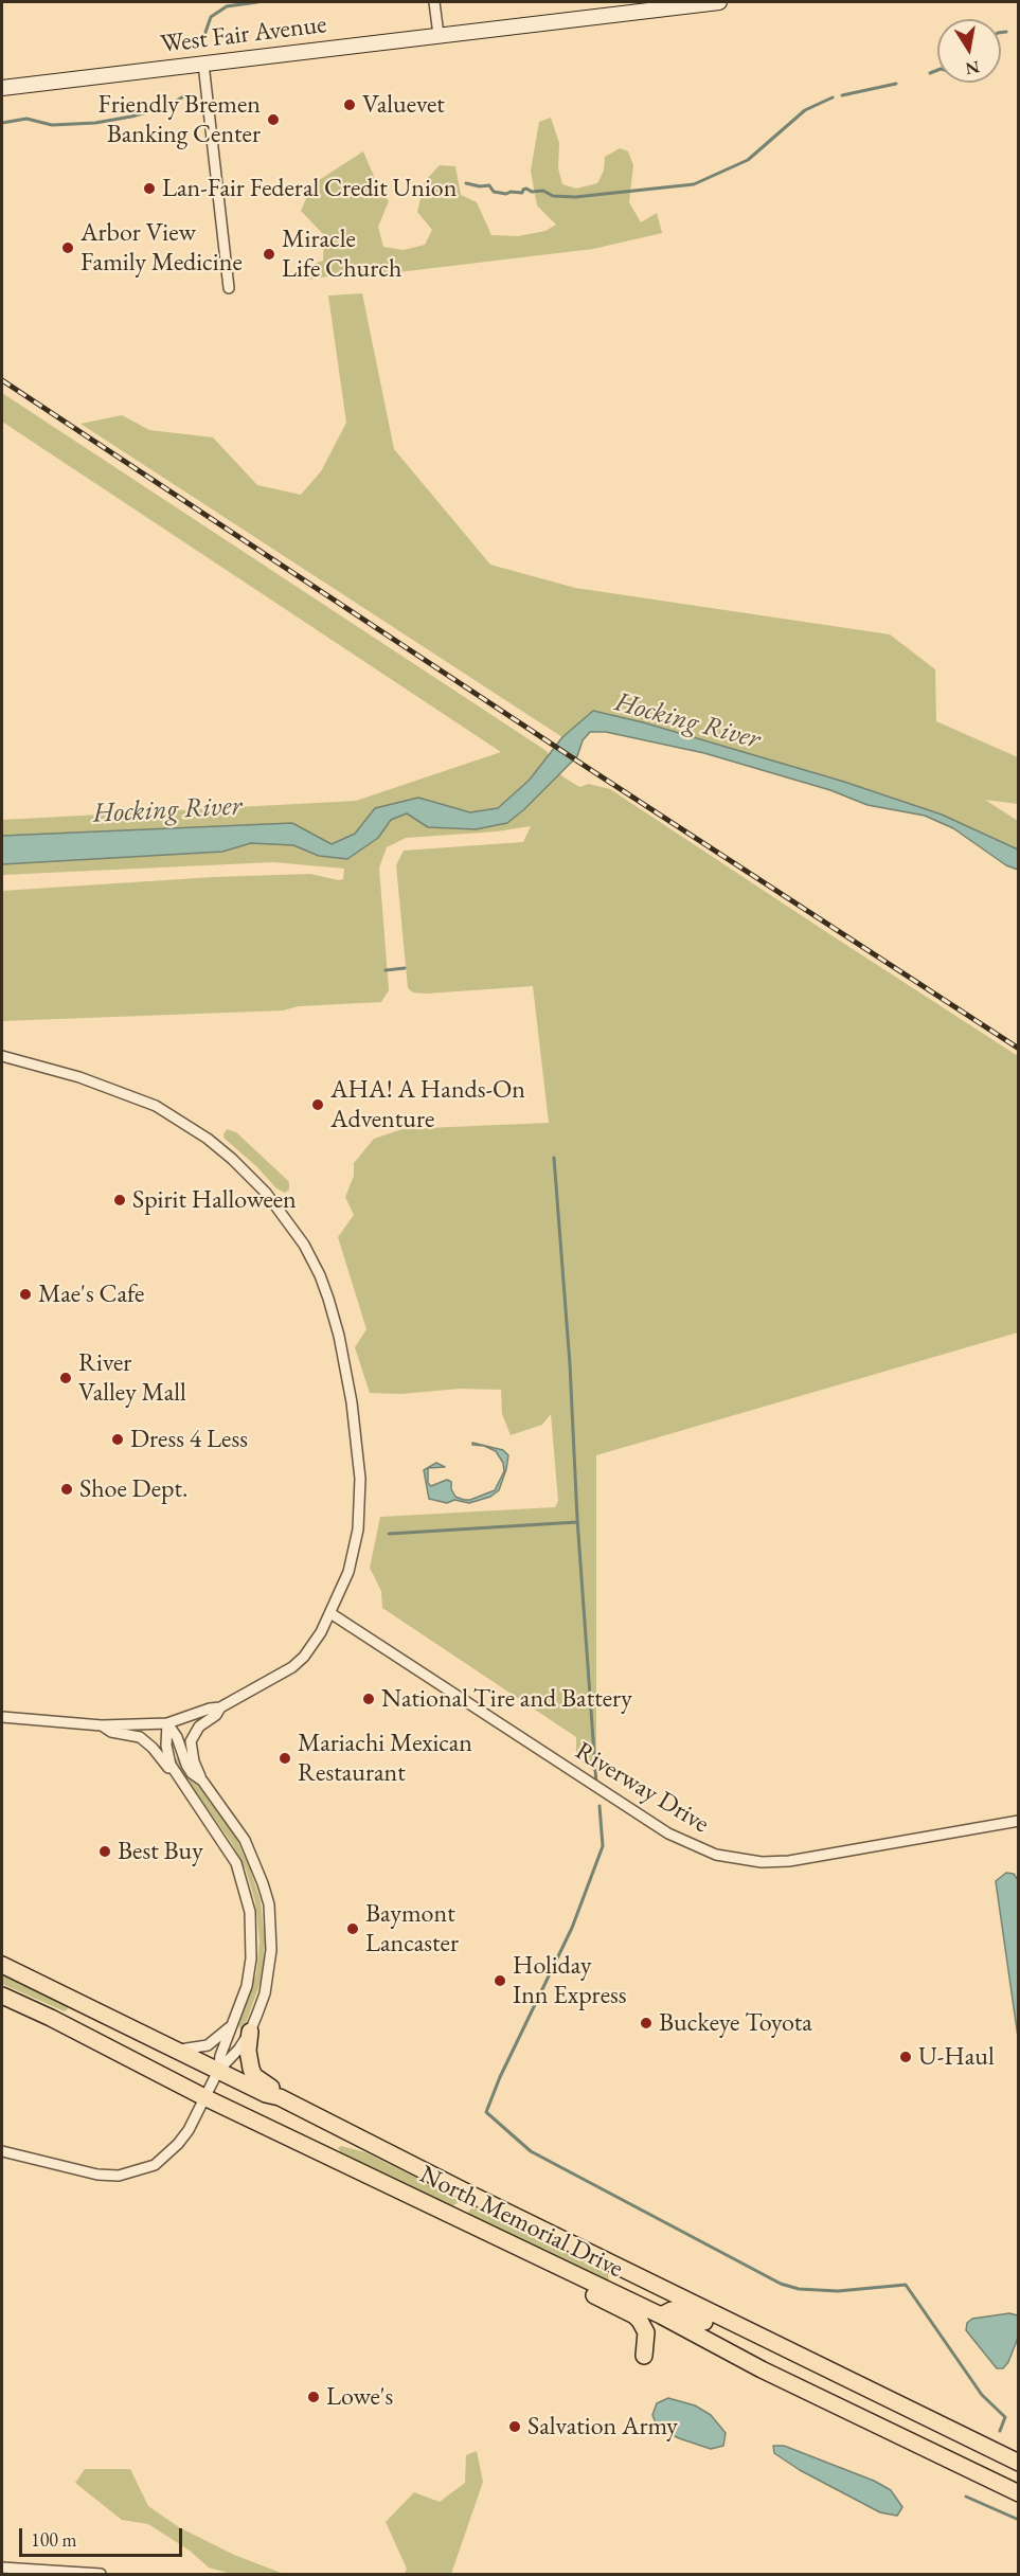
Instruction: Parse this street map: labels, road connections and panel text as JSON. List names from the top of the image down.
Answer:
{
  "streets": {
    "main road": ["North Memorial Drive"],
    "street": ["West Fair Avenue", "Riverway Drive"]
  },
  "water": ["Hocking River"],
  "places": [
    "Valuevet",
    "Friendly Bremen Banking Center",
    "Lan-Fair Federal Credit Union",
    "Arbor View Family Medicine",
    "Miracle Life Church",
    "AHA! A Hands-On Adventure",
    "Spirit Halloween",
    "Mae's Cafe",
    "River Valley Mall",
    "Dress 4 Less",
    "Shoe Dept.",
    "National Tire and Battery",
    "Mariachi Mexican Restaurant",
    "Best Buy",
    "Baymont Lancaster",
    "Holiday Inn Express",
    "Buckeye Toyota",
    "U-Haul",
    "Lowe's",
    "Salvation Army"
  ],
  "scale_bar": "100 m",
  "north": "bottom"
}
